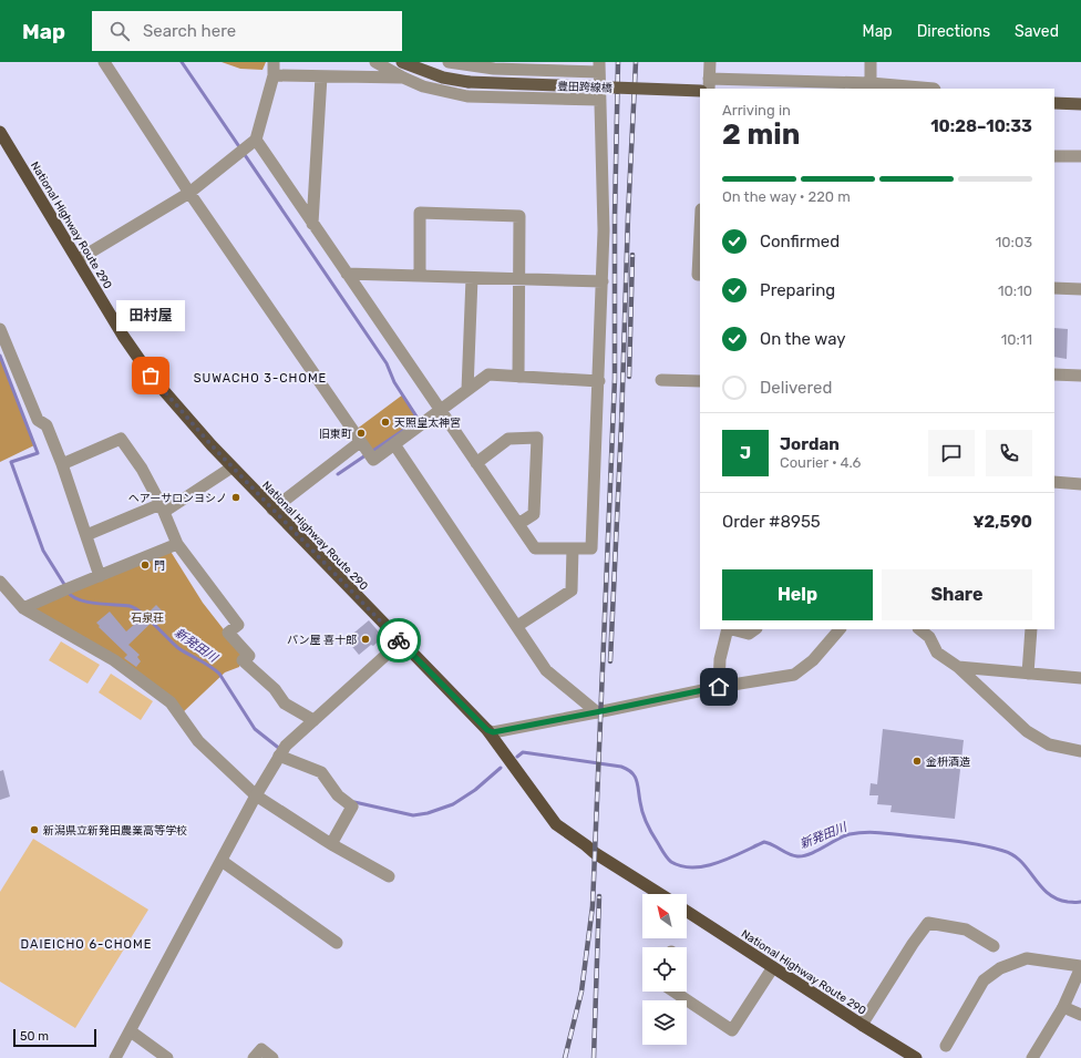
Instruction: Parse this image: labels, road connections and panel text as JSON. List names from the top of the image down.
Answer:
{
  "streets": {
    "highway": ["National Highway Route 290"],
    "main road": ["豊田跨線橋"]
  },
  "districts": ["SUWACHO 3-CHOME", "DAIEICHO 6-CHOME"],
  "water": ["新発田川"],
  "parks": ["石泉荘"],
  "places": [
    "田村屋",
    "天照皇太神宮",
    "旧東町",
    "ヘアーサロンヨシノ",
    "門",
    "パン屋 喜十郎",
    "金枡酒造",
    "新潟県立新発田農業高等学校"
  ],
  "scale_bar": "50 m",
  "north": "top left",
  "page": {
    "header": "Map",
    "search": "Search here",
    "nav": ["Map", "Directions", "Saved"],
    "heading": ["2 min", "Arriving in", "10:28–10:33"],
    "panel": [
      "Jordan",
      "Courier · 4.6",
      "Order #8955",
      "¥2,590"
    ],
    "bar": "On the way · 220 m",
    "list": [
      ["Confirmed", "10:03"],
      ["Preparing", "10:10"],
      ["On the way", "10:11"],
      "Delivered"
    ],
    "bubble": "田村屋",
    "round": "J",
    "buttons": ["Help", "Share"],
    "scale": "50 m"
  }
}
